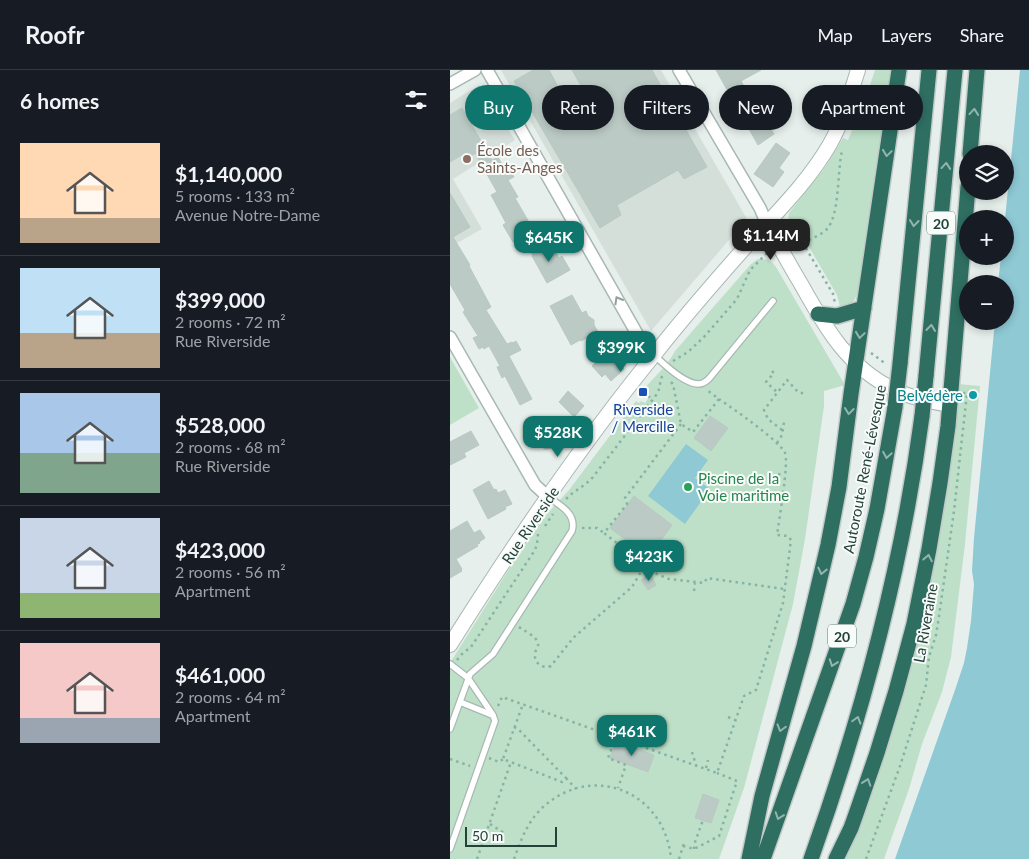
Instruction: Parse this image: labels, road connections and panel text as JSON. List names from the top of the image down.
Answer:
{
  "streets": {
    "highway": ["20", "Autoroute René-Lévesque"],
    "street": ["Rue Riverside"],
    "path": ["La Riveraine"]
  },
  "places": {
    "other": ["École des Saints-Anges", "Belvédère", "Piscine de la Voie maritime"],
    "transit": ["Riverside / Mercille"]
  },
  "scale_bar": "50 m",
  "page": {
    "header": "Roofr",
    "nav": ["Map", "Layers", "Share"],
    "heading": "6 homes",
    "chip": [
      "Buy",
      "Rent",
      "Filters",
      "New",
      "Apartment"
    ],
    "list": [
      {
        "name": "$1,140,000",
        "note": "5 rooms · 133 m² · Avenue Notre-Dame"
      },
      {
        "name": "$399,000",
        "note": "2 rooms · 72 m² · Rue Riverside"
      },
      {
        "name": "$528,000",
        "note": "2 rooms · 68 m² · Rue Riverside"
      },
      {
        "name": "$423,000",
        "note": "2 rooms · 56 m² · Apartment"
      },
      {
        "name": "$461,000",
        "note": "2 rooms · 64 m² · Apartment"
      }
    ],
    "map_buttons": ["+", "−"],
    "price": [
      "$1.14M",
      "$645K",
      "$399K",
      "$528K",
      "$423K",
      "$461K"
    ],
    "scale": "50 m"
  }
}
